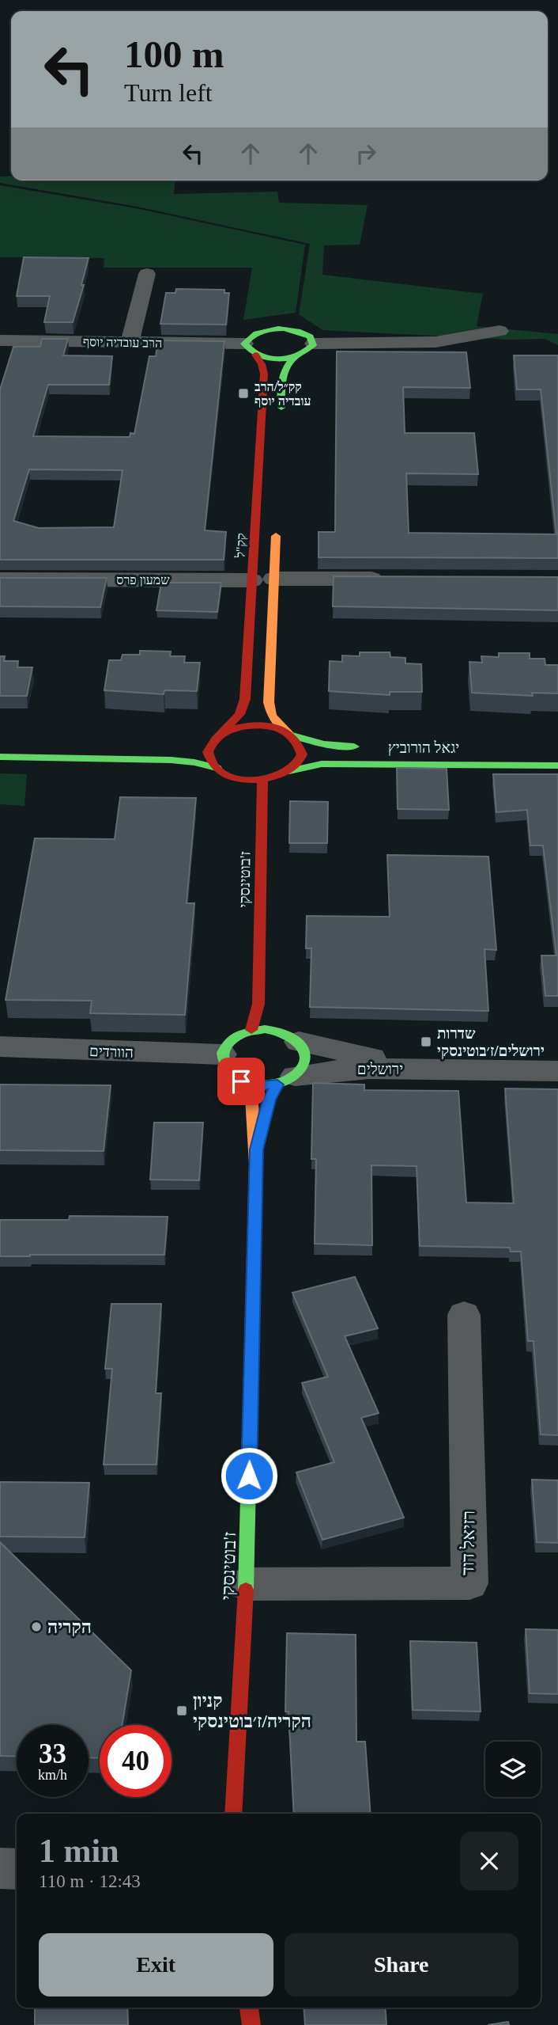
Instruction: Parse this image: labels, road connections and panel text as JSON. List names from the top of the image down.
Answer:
{
  "streets": {
    "street": [
      "הרב עובדיה יוסף",
      "קק\"ל",
      "שמעון פרס",
      "יגאל הורוביץ",
      "ז'בוטינסקי",
      "הוורדים",
      "ירושלים",
      "רזיאל דוד"
    ]
  },
  "crossings": [
    ["הרב עובדיה יוסף", "קק\"ל"],
    ["קק\"ל", "שמעון פרס"],
    ["קק\"ל", "יגאל הורוביץ"],
    ["קק\"ל", "ז'בוטינסקי"],
    ["יגאל הורוביץ", "ז'בוטינסקי"],
    ["ז'בוטינסקי", "הוורדים"],
    ["ז'בוטינסקי", "ירושלים"],
    ["ז'בוטינסקי", "רזיאל דוד"],
    ["הוורדים", "ירושלים"]
  ],
  "places": {
    "transit": ["קק״ל/הרב עובדיה יוסף", "שדרות ירושלים/ז׳בוטינסקי", "קניון הקריה/ז׳בוטינסקי"],
    "other": ["הקריה"]
  },
  "page": {
    "turn": ["100 m", "Turn left"],
    "speed": "33 km/h",
    "limit": "40",
    "heading": ["1 min", "110 m · 12:43"],
    "buttons": ["Exit", "Share"]
  }
}
